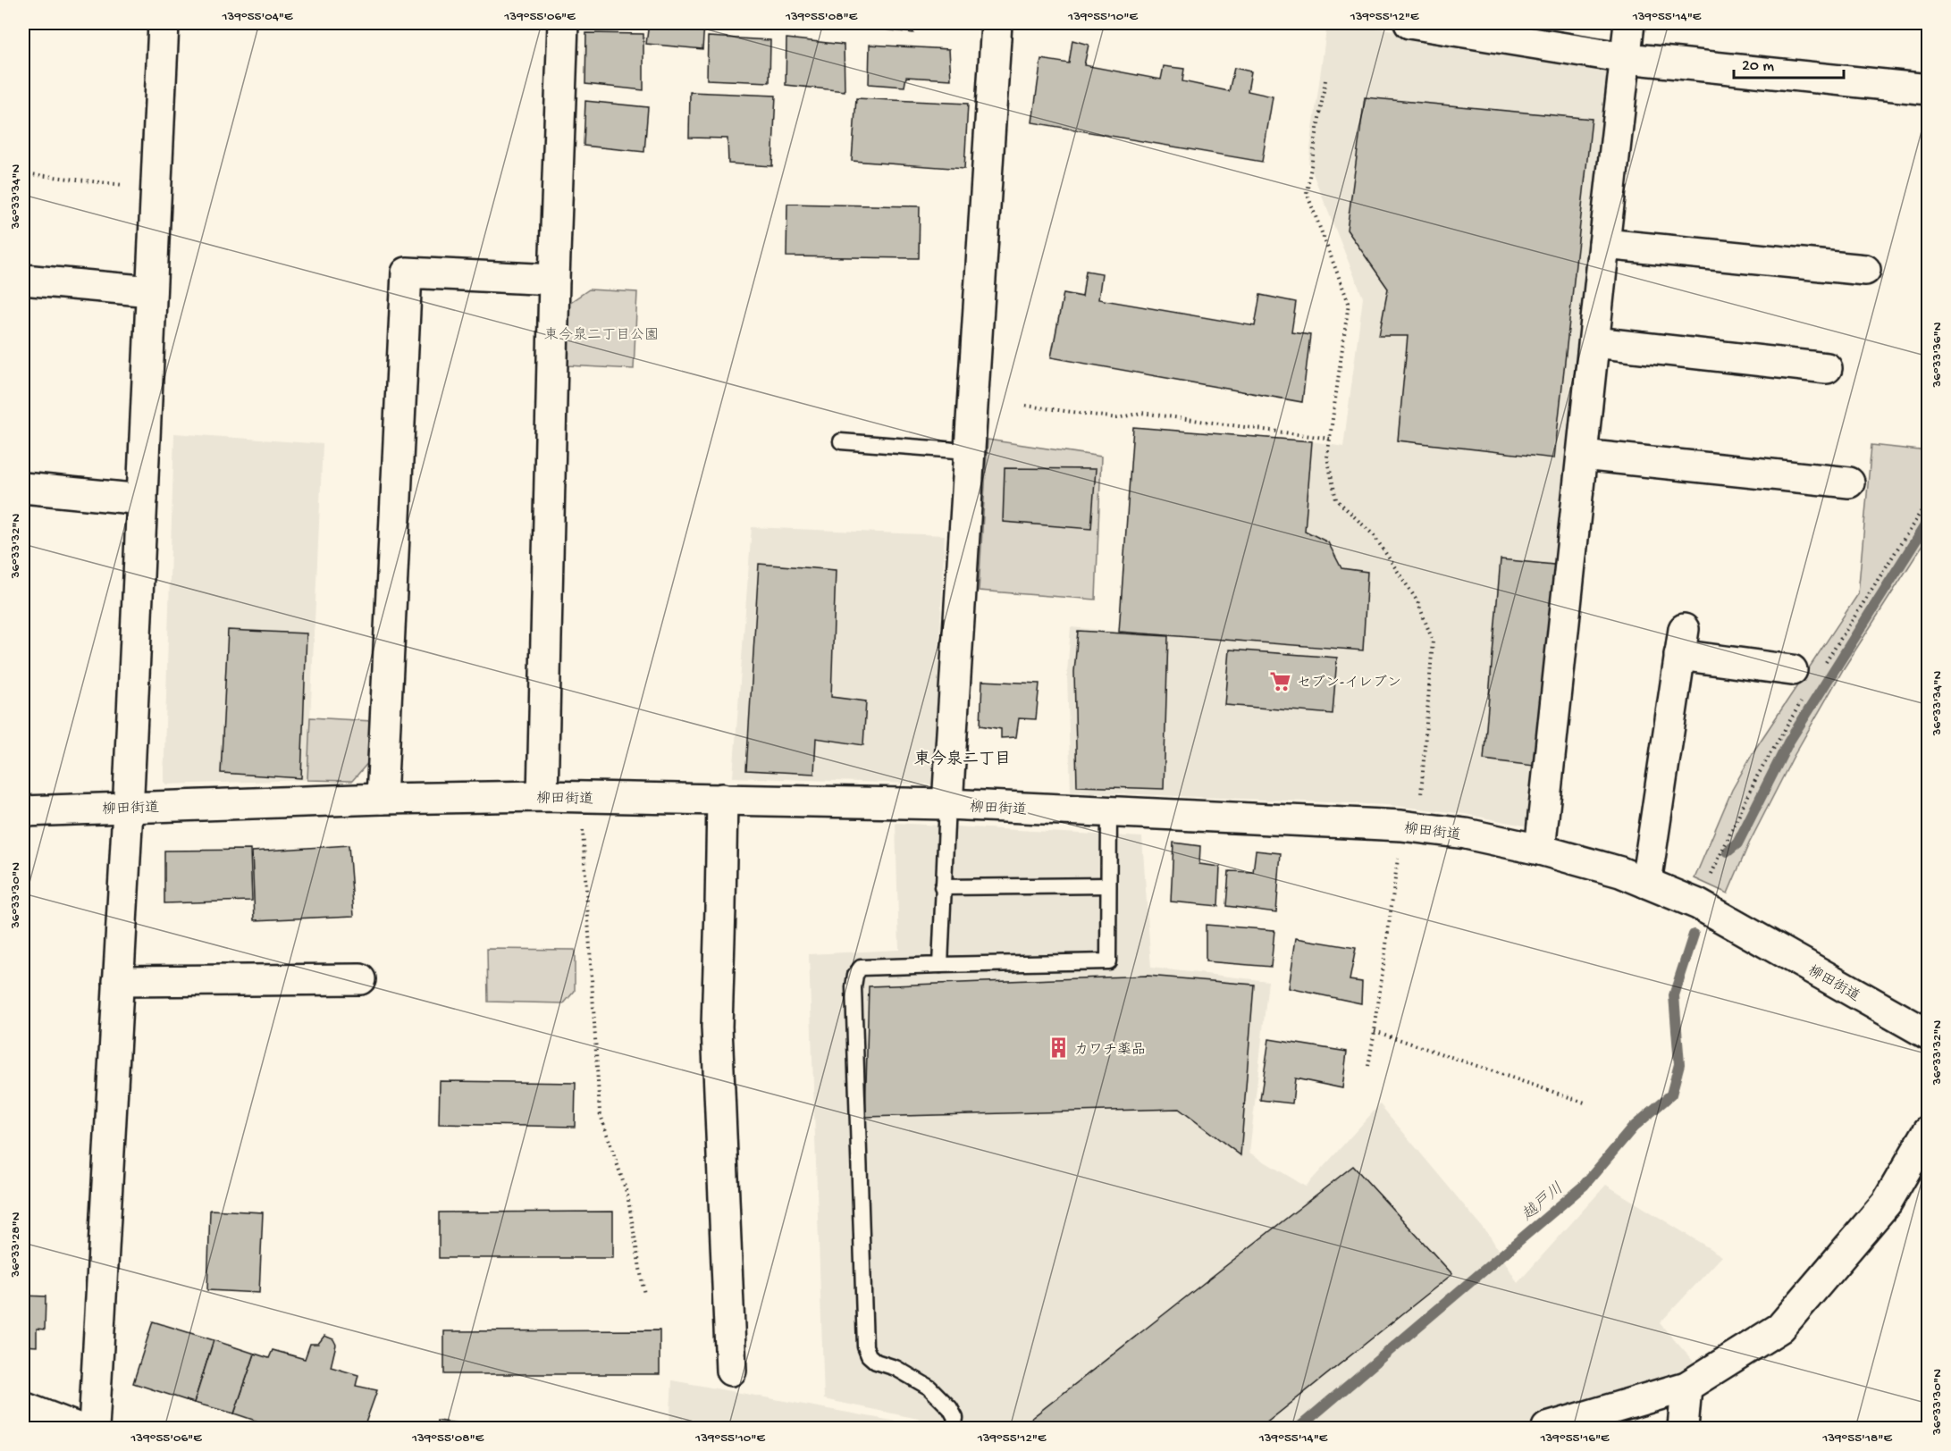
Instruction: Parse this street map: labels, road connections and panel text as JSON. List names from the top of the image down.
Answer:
{
  "streets": {
    "street": ["柳田街道"]
  },
  "districts": ["東今泉二丁目"],
  "water": ["越戸川"],
  "parks": ["東今泉二丁目公園"],
  "places": {
    "supermarket": ["セブン-イレブン"],
    "building": ["カワチ薬品"]
  },
  "scale_bar": "20 m",
  "coordinates": [
    "139°55'04\"E",
    "139°55'06\"E",
    "139°55'08\"E",
    "139°55'10\"E",
    "139°55'12\"E",
    "139°55'14\"E",
    "36°33'34\"N",
    "36°33'36\"N",
    "36°33'32\"N",
    "36°33'30\"N",
    "36°33'28\"N",
    "139°55'16\"E",
    "139°55'18\"E"
  ]
}
